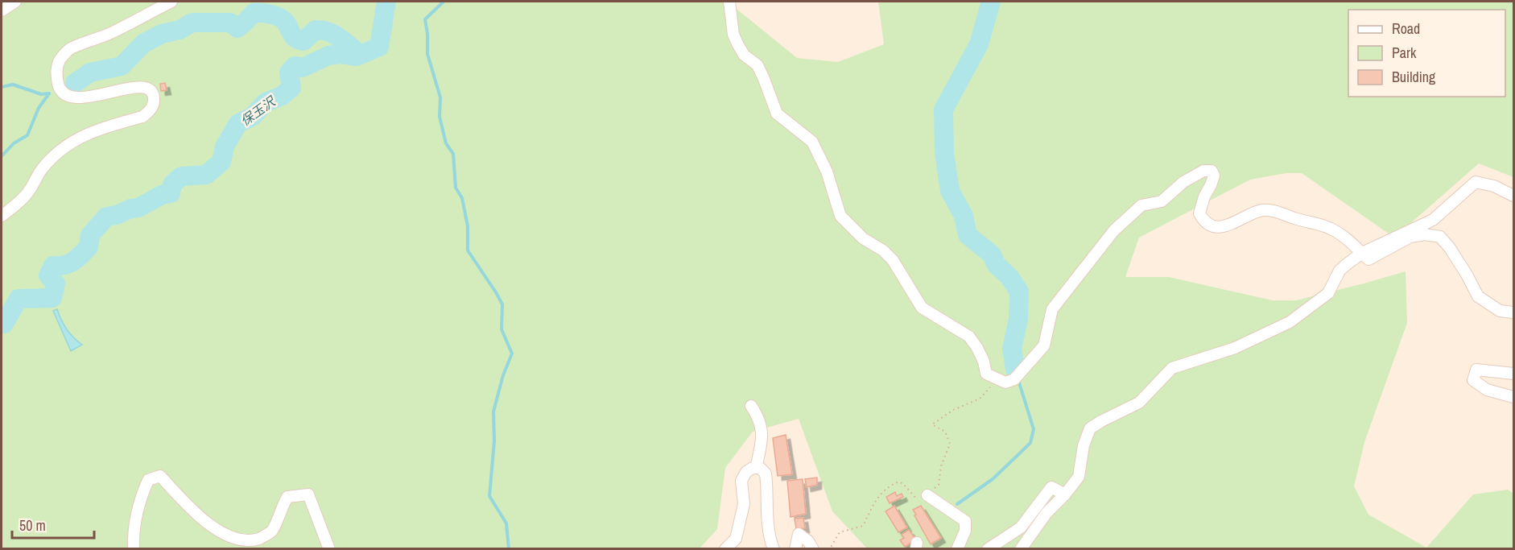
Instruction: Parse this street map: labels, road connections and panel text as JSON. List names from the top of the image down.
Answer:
{
  "water": ["保玉沢"],
  "legend": ["Road", "Park", "Building"],
  "scale_bar": "50 m"
}
